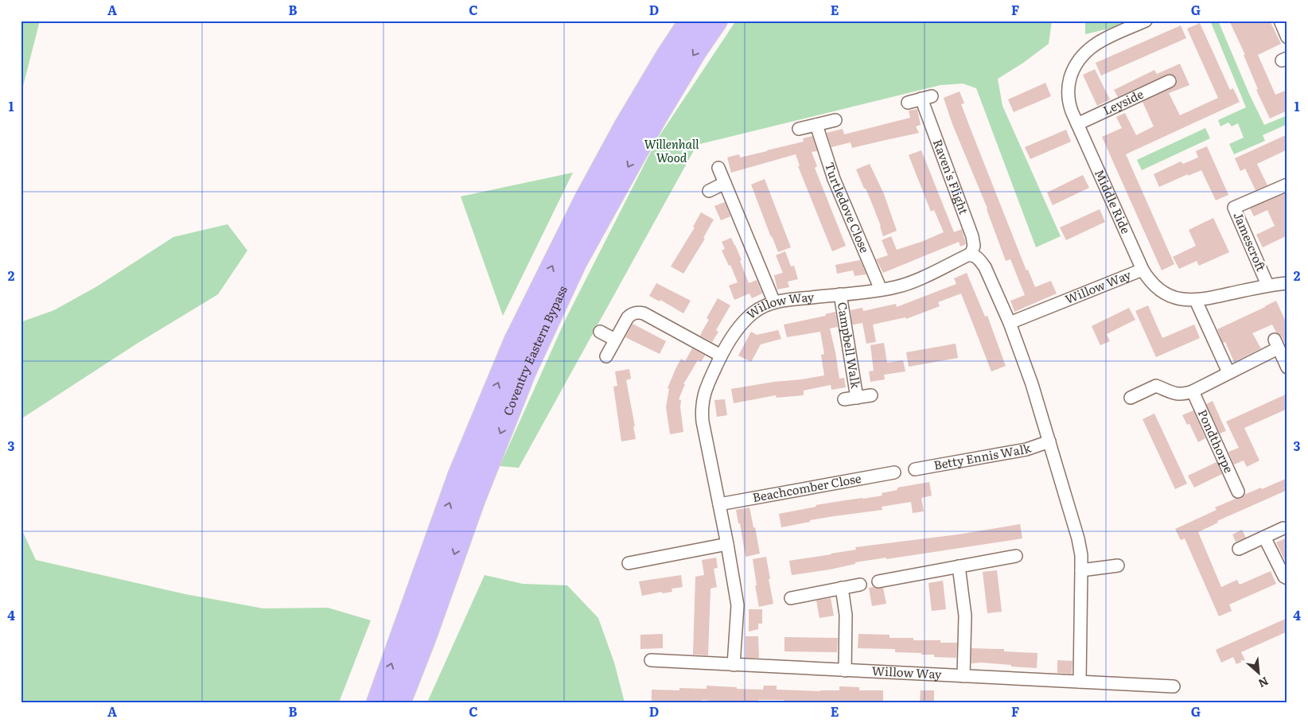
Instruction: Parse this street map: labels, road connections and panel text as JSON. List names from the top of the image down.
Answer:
{
  "streets": {
    "highway": ["Coventry Eastern Bypass"],
    "street": [
      "Leyside",
      "Raven's Flight",
      "Middle Ride",
      "Turtledove Close",
      "Jamescroft",
      "Willow Way",
      "Campbell Walk",
      "Pondthorpe",
      "Betty Ennis Walk",
      "Beachcomber Close"
    ]
  },
  "crossings": [
    ["Leyside", "Middle Ride"],
    ["Raven's Flight", "Willow Way"],
    ["Middle Ride", "Jamescroft"],
    ["Middle Ride", "Willow Way"],
    ["Turtledove Close", "Willow Way"],
    ["Willow Way", "Campbell Walk"],
    ["Willow Way", "Beachcomber Close"]
  ],
  "parks": ["Willenhall Wood"],
  "north": "bottom right",
  "grid": {
    "columns": [
      "A",
      "B",
      "C",
      "D",
      "E",
      "F",
      "G"
    ],
    "rows": [
      "1",
      "2",
      "3",
      "4"
    ]
  }
}
